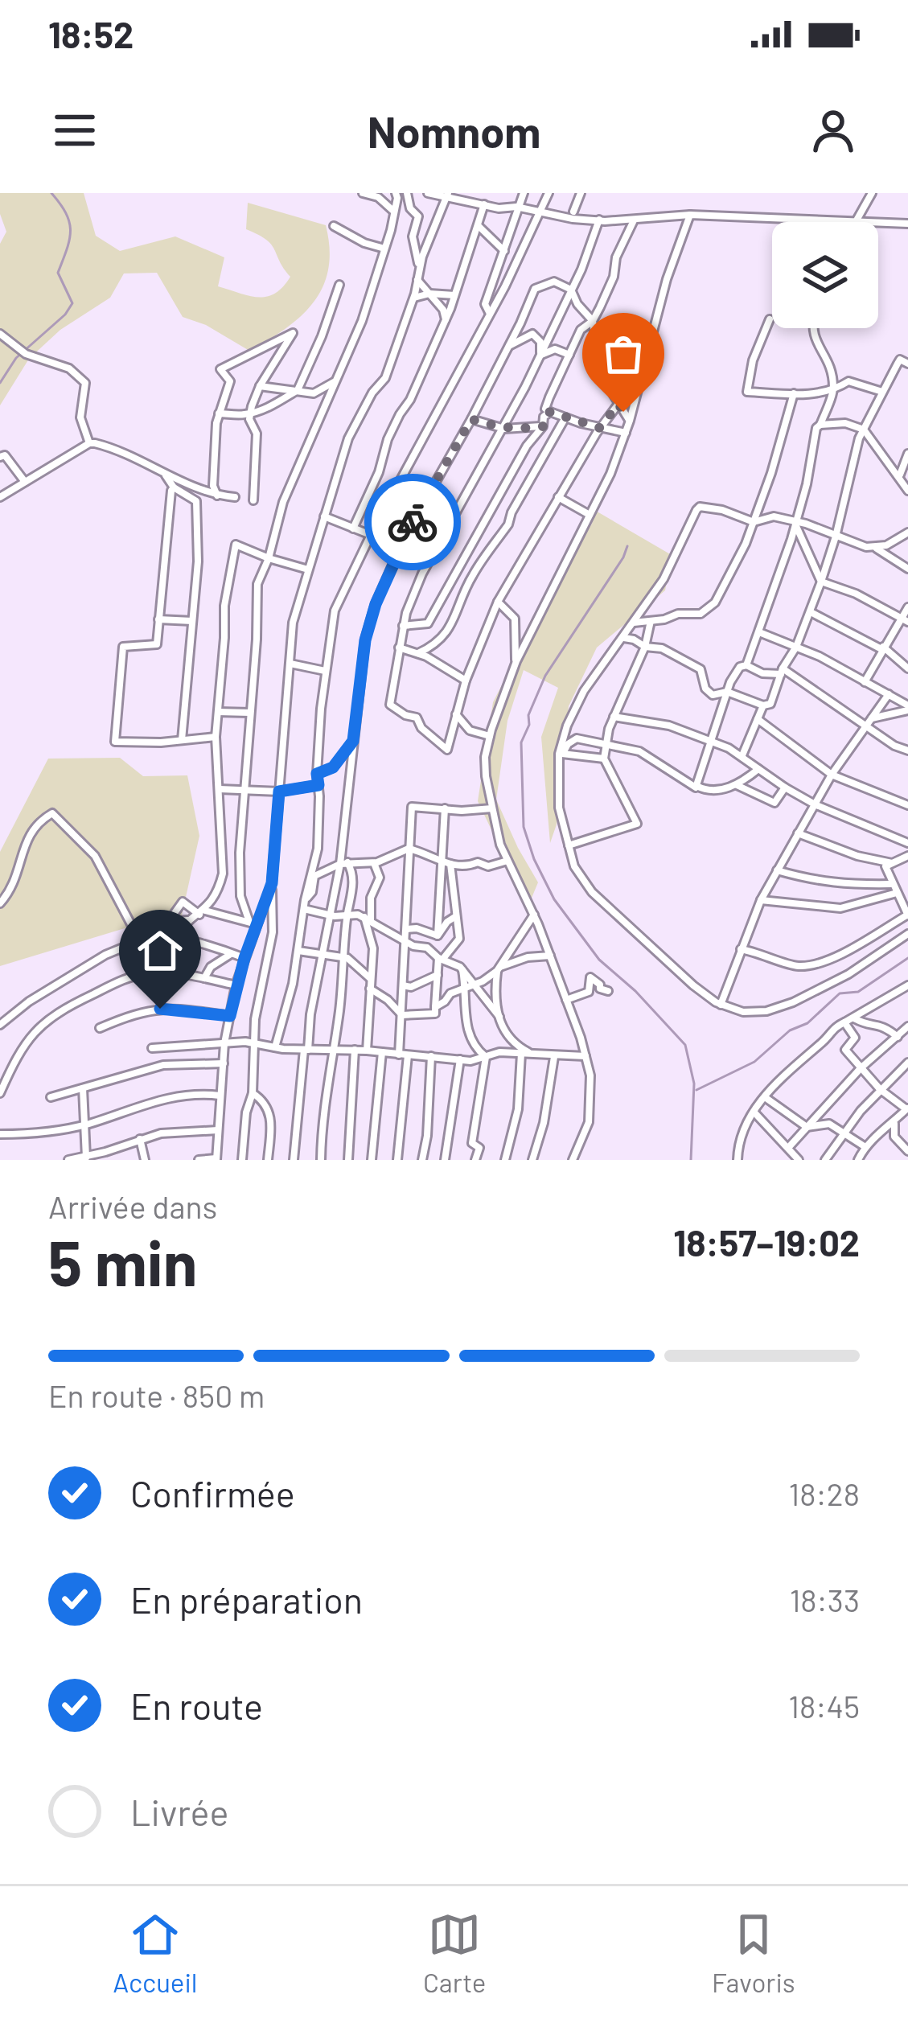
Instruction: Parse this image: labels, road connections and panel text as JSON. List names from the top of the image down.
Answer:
{
  "page": {
    "status": "18:52",
    "header": "Nomnom",
    "heading": ["5 min", "Arrivée dans", "18:57–19:02"],
    "bar": "En route · 850 m",
    "list": [
      ["Confirmée", "18:28"],
      ["En préparation", "18:33"],
      ["En route", "18:45"],
      "Livrée"
    ],
    "tabs": ["Accueil", "Carte", "Favoris"]
  }
}
